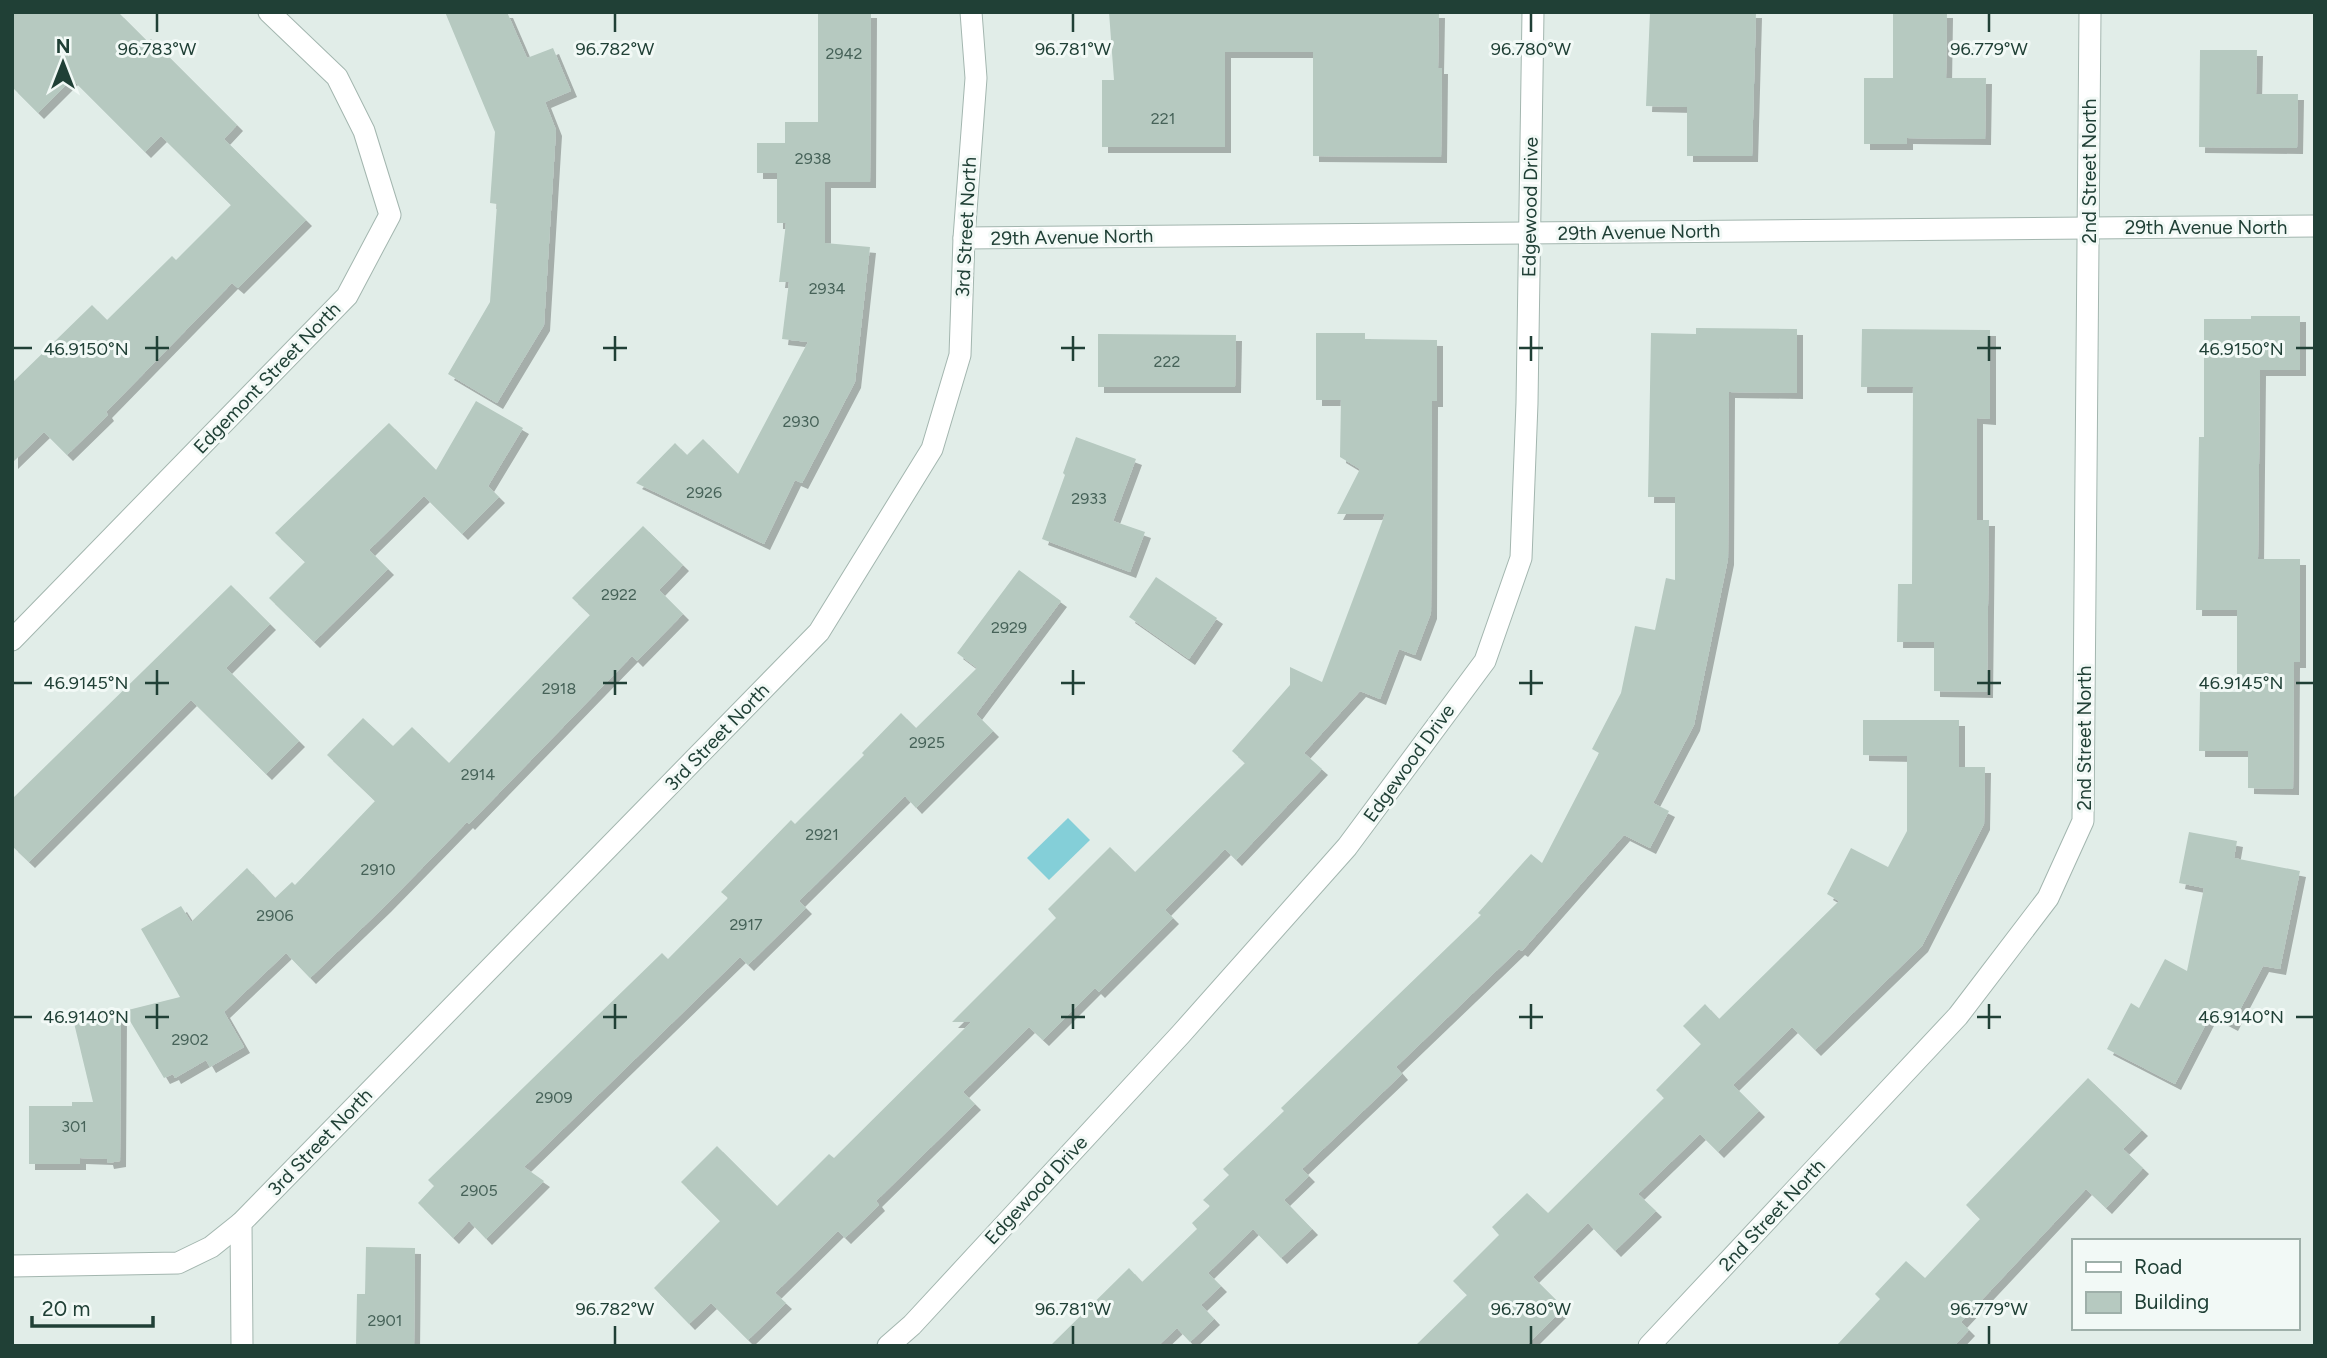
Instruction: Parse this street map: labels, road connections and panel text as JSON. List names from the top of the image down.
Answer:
{
  "streets": {
    "street": [
      "2nd Street North",
      "Edgewood Drive",
      "3rd Street North",
      "29th Avenue North",
      "Edgemont Street North"
    ]
  },
  "crossings": [
    ["2nd Street North", "29th Avenue North"],
    ["Edgewood Drive", "29th Avenue North"],
    ["3rd Street North", "29th Avenue North"]
  ],
  "house_numbers": [
    "2942",
    "221",
    "2938",
    "2934",
    "222",
    "2930",
    "2926",
    "2933",
    "2922",
    "2929",
    "2918",
    "2925",
    "2914",
    "2921",
    "2910",
    "2906",
    "2917",
    "2902",
    "2909",
    "301",
    "2905",
    "2901"
  ],
  "legend": ["Road", "Building"],
  "scale_bar": "20 m",
  "north": "top",
  "coordinates": [
    "96.783°W",
    "96.782°W",
    "96.781°W",
    "96.780°W",
    "96.779°W",
    "46.9150°N",
    "46.9145°N",
    "46.9140°N"
  ]
}
